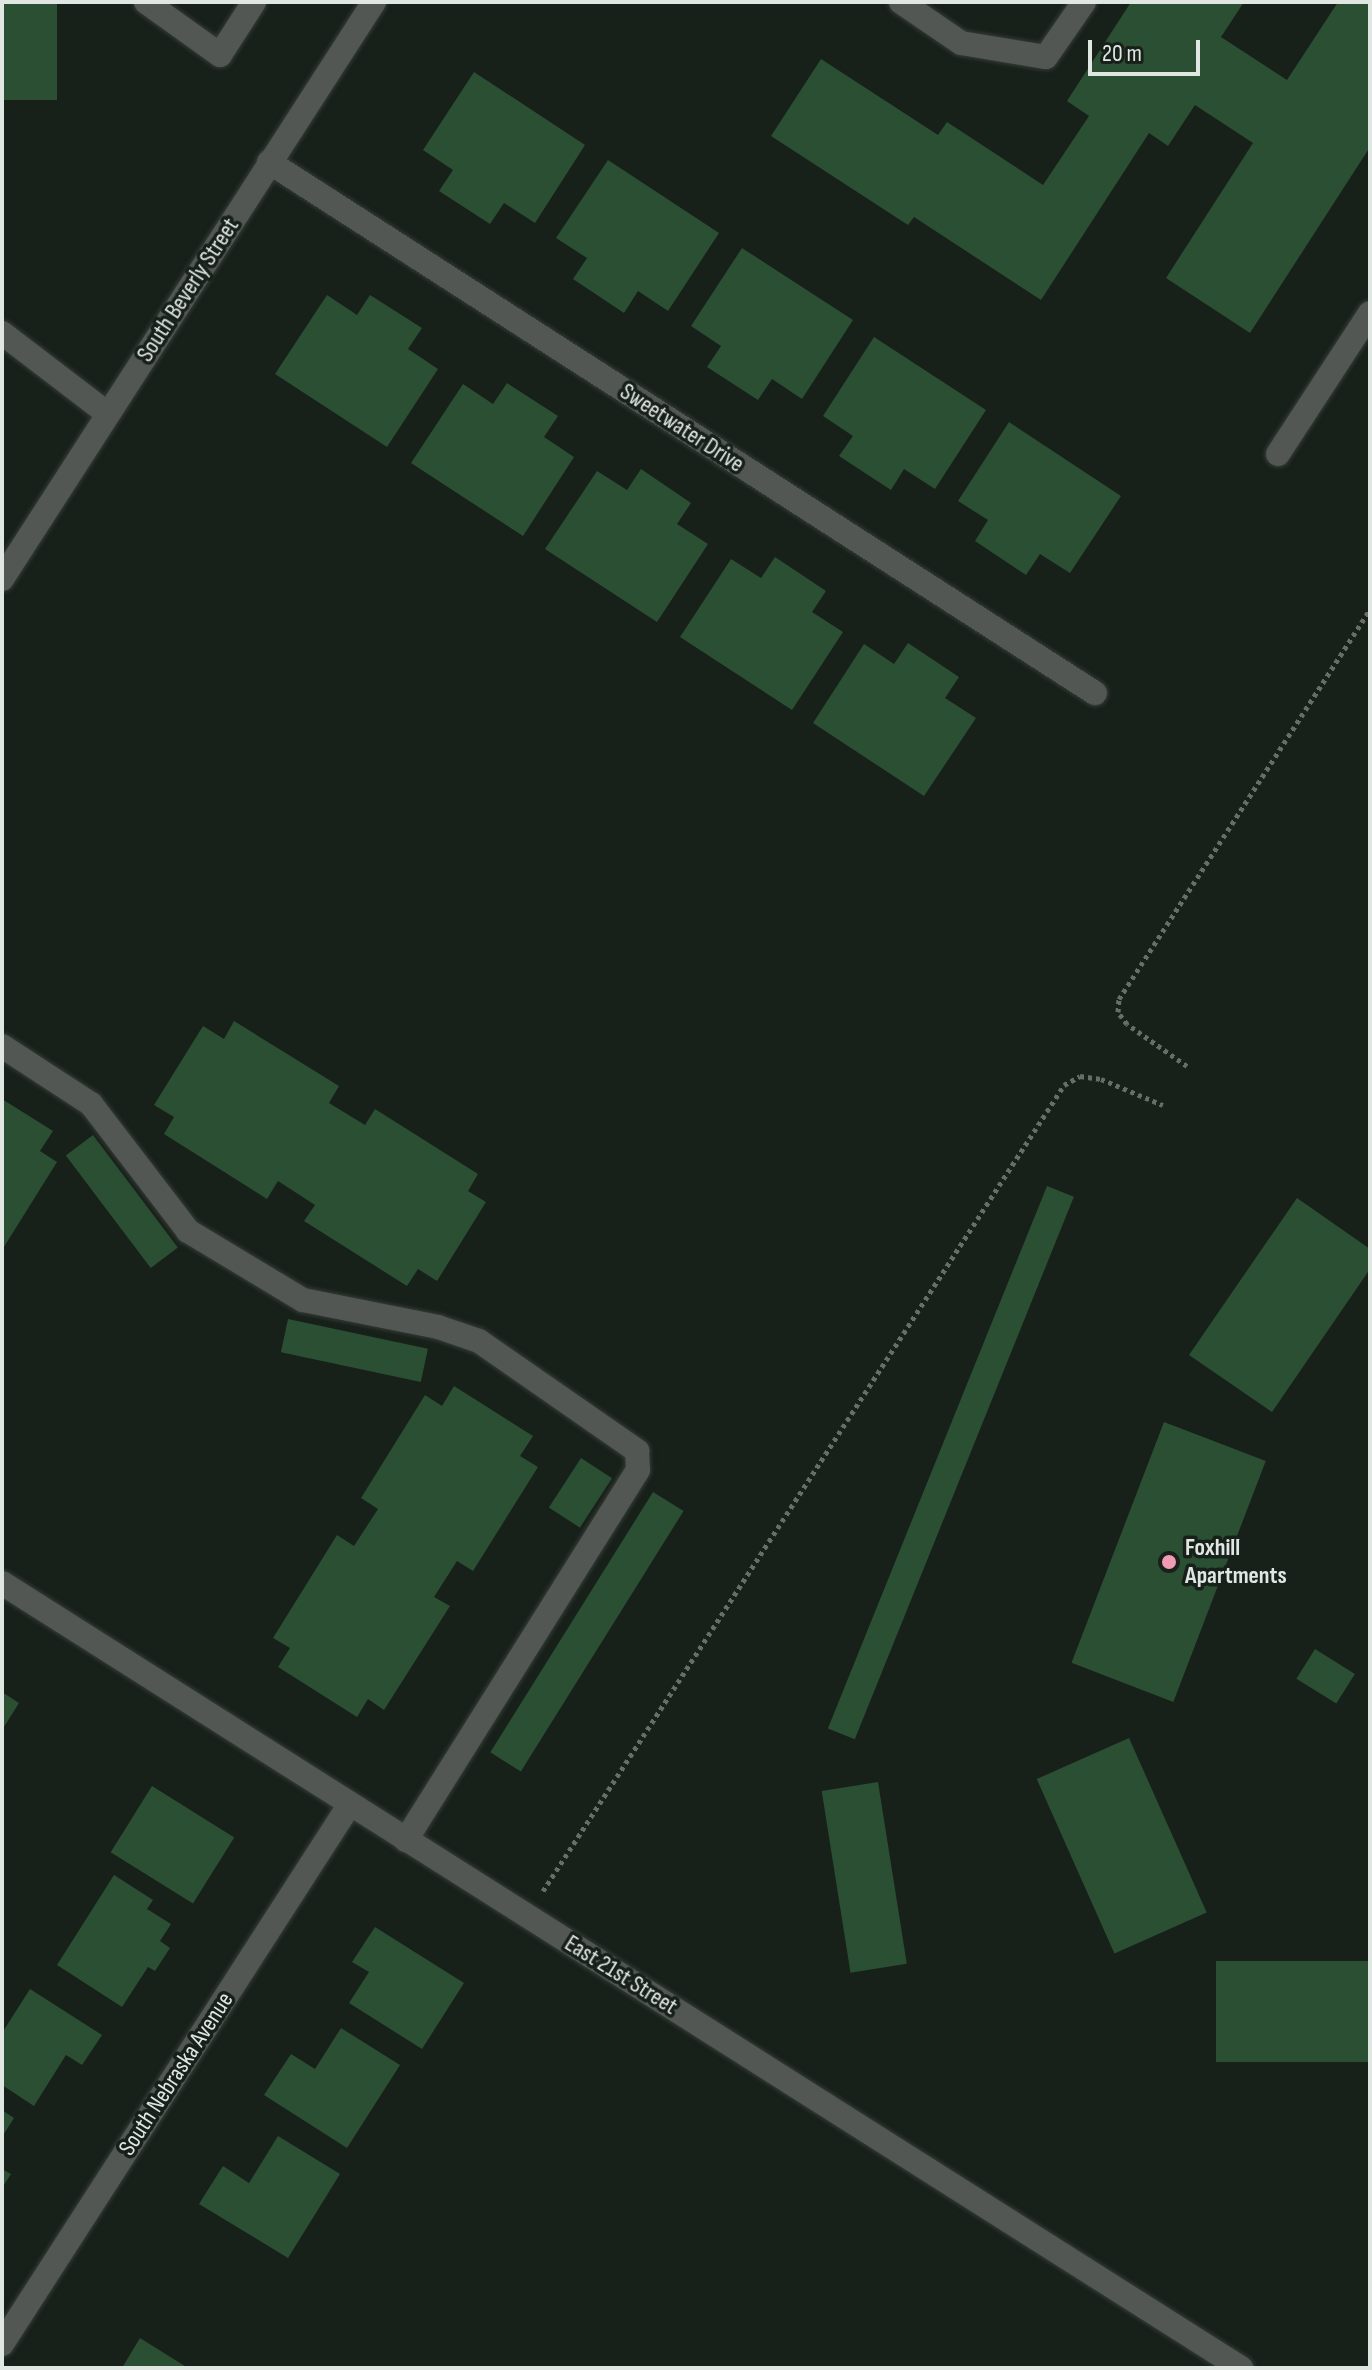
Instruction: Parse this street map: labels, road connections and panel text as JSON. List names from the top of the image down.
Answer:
{
  "streets": {
    "street": [
      "South Beverly Street",
      "Sweetwater Drive",
      "East 21st Street",
      "South Nebraska Avenue"
    ]
  },
  "crossings": [
    ["South Beverly Street", "Sweetwater Drive"],
    ["East 21st Street", "South Nebraska Avenue"]
  ],
  "places": ["Foxhill Apartments"],
  "scale_bar": "20 m"
}
